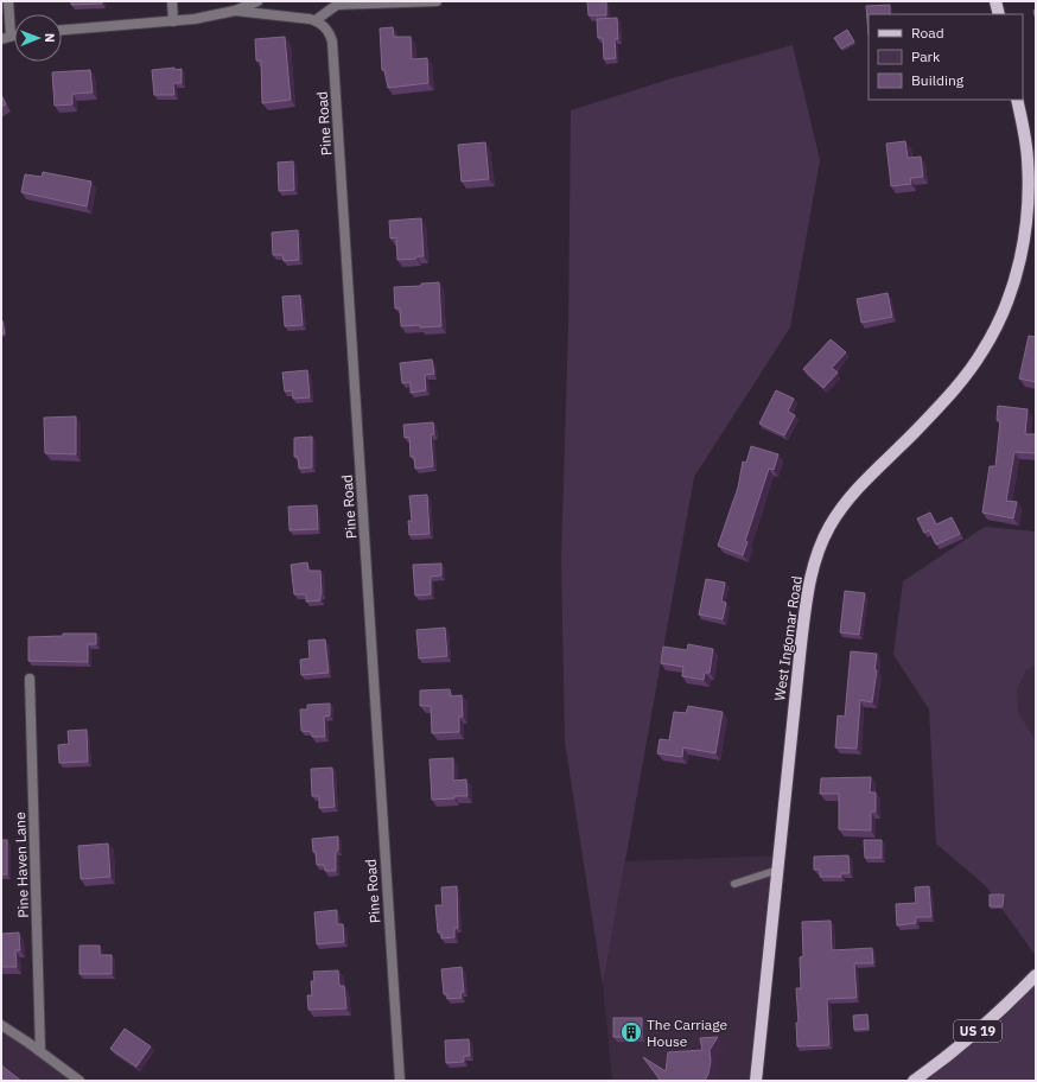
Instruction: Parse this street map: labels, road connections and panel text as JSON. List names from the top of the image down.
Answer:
{
  "streets": {
    "main road": ["West Ingomar Road", "US 19"],
    "street": ["Pine Road", "Pine Haven Lane"]
  },
  "places": {
    "building": ["The Carriage House"]
  },
  "legend": ["Road", "Park", "Building"],
  "north": "right"
}
